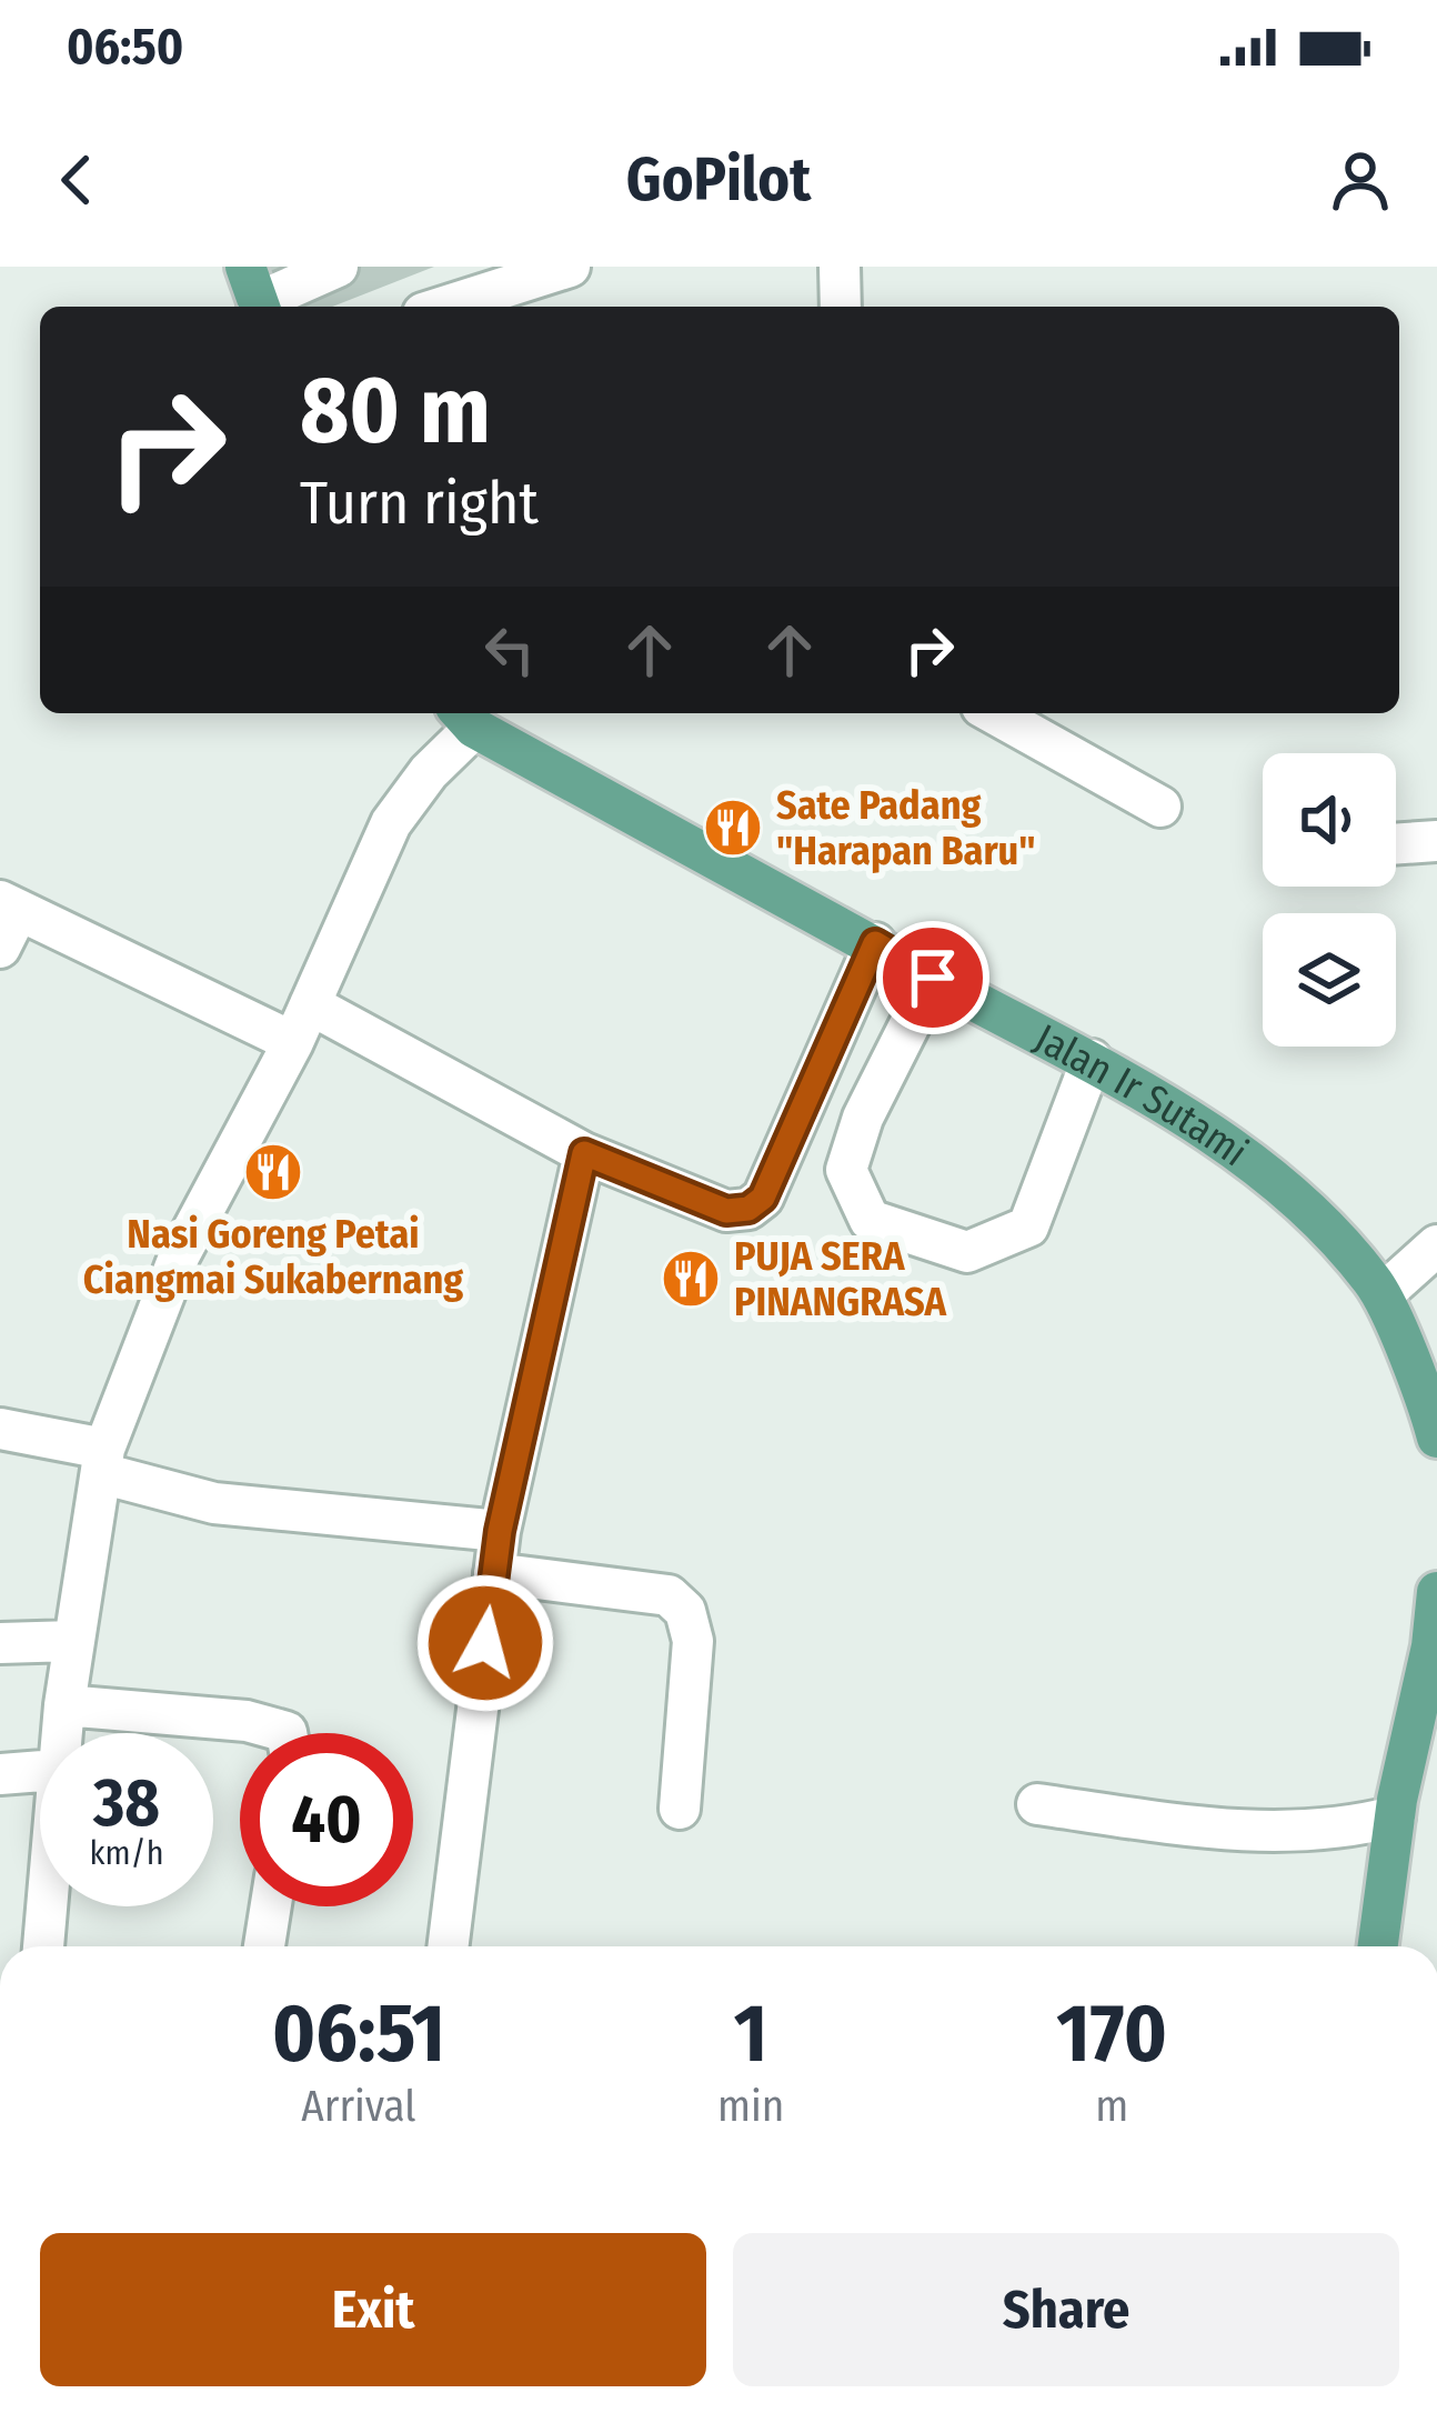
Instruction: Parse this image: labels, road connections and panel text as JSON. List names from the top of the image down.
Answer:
{
  "streets": {
    "main road": ["Jalan Ir Sutami"]
  },
  "places": {
    "restaurant": ["Sate Padang \"Harapan Baru\"", "Nasi Goreng Petai Ciangmai Sukabernang", "PUJA SERA PINANGRASA"]
  },
  "page": {
    "status": "06:50",
    "header": "GoPilot",
    "turn": ["80 m", "Turn right"],
    "speed": "38 km/h",
    "limit": "40",
    "eta": [
      "06:51",
      "Arrival",
      "1",
      "min",
      "170",
      "m"
    ],
    "buttons": ["Exit", "Share"]
  }
}
